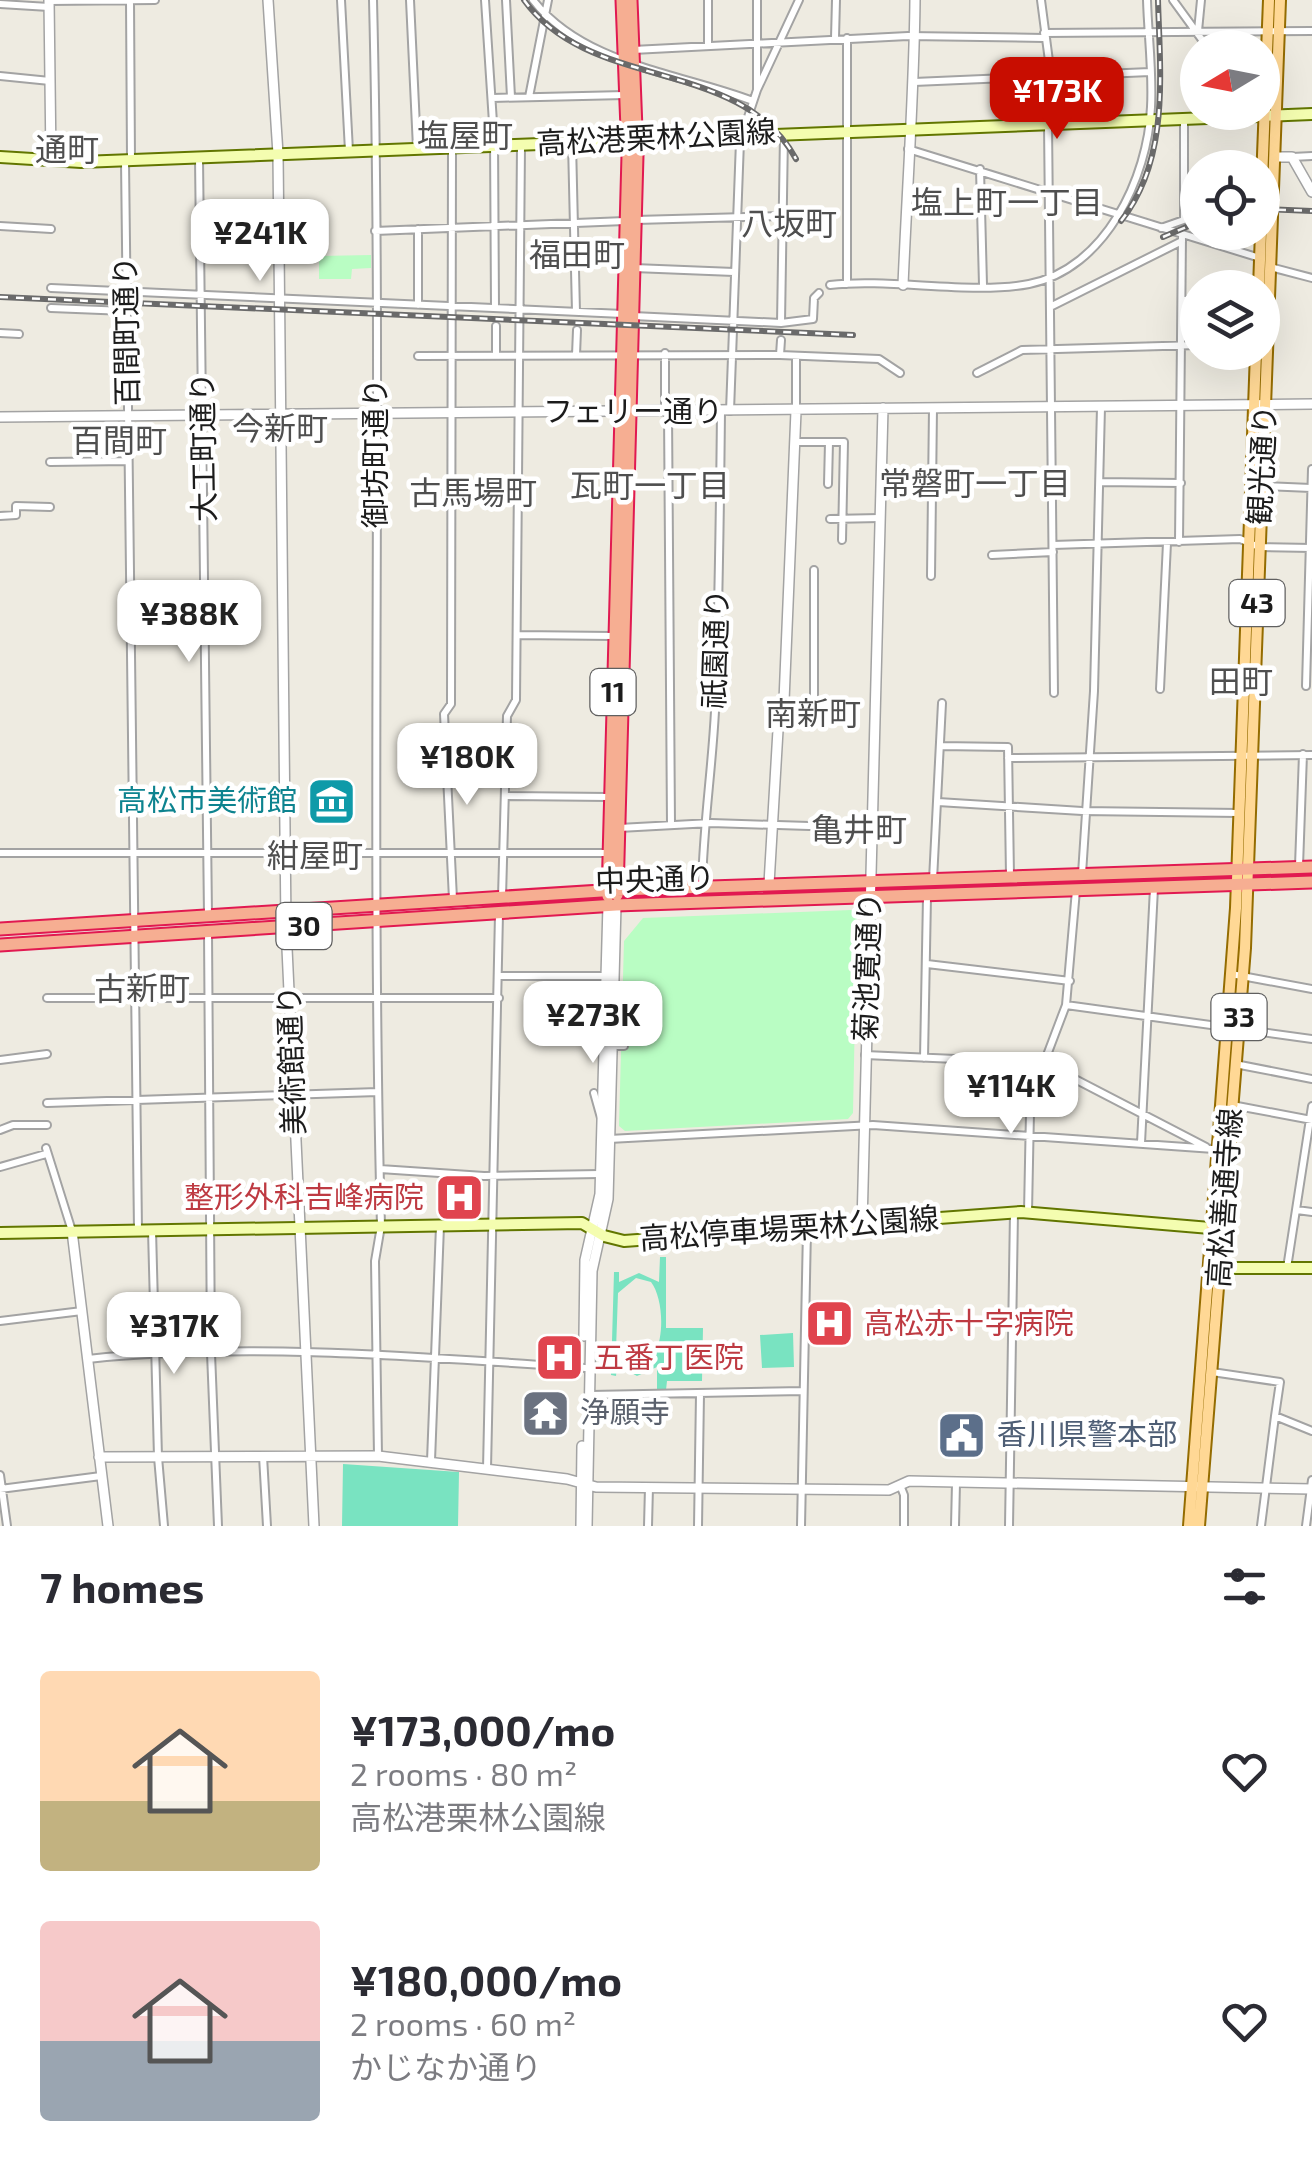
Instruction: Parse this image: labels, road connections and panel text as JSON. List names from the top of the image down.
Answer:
{
  "streets": {
    "highway": ["11", "中央通り", "30"],
    "main road": [
      "高松港栗林公園線",
      "観光通り",
      "43",
      "33",
      "高松善通寺線",
      "高松停車場栗林公園線"
    ],
    "street": [
      "百間町通り",
      "フェリー通り",
      "大工町通り",
      "御坊町通り",
      "祇園通り",
      "菊池寛通り",
      "美術館通り"
    ]
  },
  "crossings": [
    ["高松港栗林公園線", "百間町通り"],
    ["高松港栗林公園線", "大工町通り"],
    ["高松港栗林公園線", "御坊町通り"],
    ["高松港栗林公園線", "祇園通り"],
    ["高松港栗林公園線", "11"],
    ["高松港栗林公園線", "美術館通り"],
    ["百間町通り", "フェリー通り"],
    ["百間町通り", "中央通り"],
    ["百間町通り", "高松停車場栗林公園線"],
    ["フェリー通り", "大工町通り"],
    ["フェリー通り", "御坊町通り"],
    ["フェリー通り", "観光通り"],
    ["フェリー通り", "祇園通り"],
    ["フェリー通り", "11"],
    ["フェリー通り", "菊池寛通り"],
    ["フェリー通り", "美術館通り"],
    ["大工町通り", "中央通り"],
    ["御坊町通り", "中央通り"],
    ["御坊町通り", "高松停車場栗林公園線"],
    ["観光通り", "中央通り"],
    ["観光通り", "高松善通寺線"],
    ["祇園通り", "中央通り"],
    ["11", "中央通り"],
    ["中央通り", "菊池寛通り"],
    ["中央通り", "美術館通り"],
    ["中央通り", "高松善通寺線"],
    ["菊池寛通り", "高松停車場栗林公園線"],
    ["美術館通り", "高松停車場栗林公園線"],
    ["高松善通寺線", "高松停車場栗林公園線"]
  ],
  "districts": [
    "塩屋町",
    "通町",
    "塩上町一丁目",
    "八坂町",
    "福田町",
    "今新町",
    "百間町",
    "常磐町一丁目",
    "瓦町一丁目",
    "古馬場町",
    "田町",
    "南新町",
    "亀井町",
    "紺屋町",
    "古新町"
  ],
  "places": {
    "museum": ["高松市美術館"],
    "hospital": ["整形外科吉峰病院", "高松赤十字病院", "五番丁医院"],
    "temple": ["浄願寺"],
    "public building": ["香川県警本部"]
  },
  "north": "left",
  "page": {
    "price": [
      "¥173K",
      "¥241K",
      "¥388K",
      "¥180K",
      "¥273K",
      "¥114K",
      "¥317K"
    ],
    "heading": "7 homes",
    "list": [
      {
        "name": "¥173,000/mo",
        "note": "2 rooms · 80 m² · 高松港栗林公園線"
      },
      {
        "name": "¥180,000/mo",
        "note": "2 rooms · 60 m² · かじなか通り"
      }
    ]
  }
}
